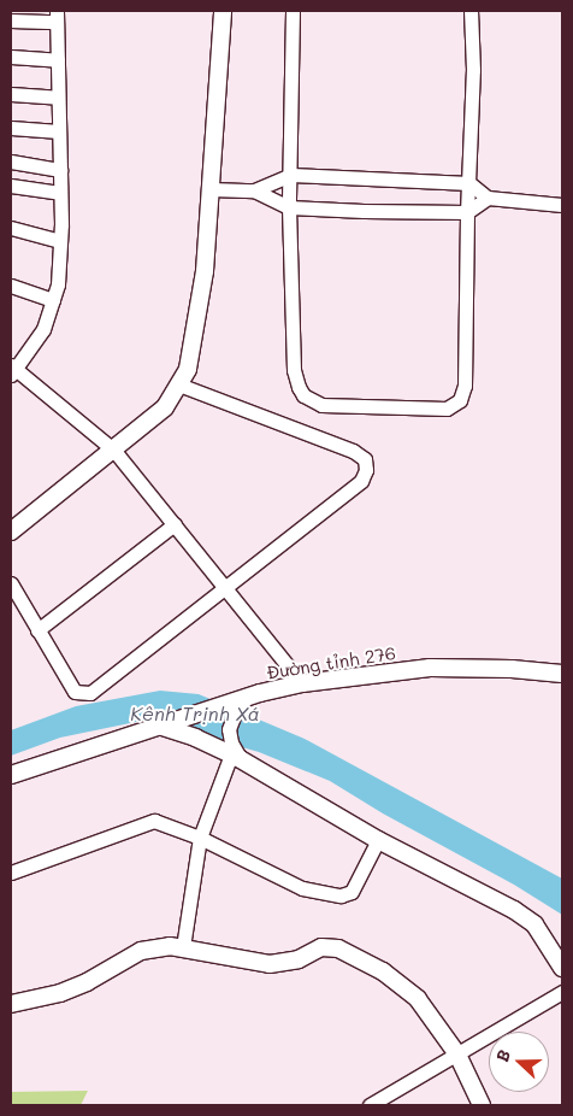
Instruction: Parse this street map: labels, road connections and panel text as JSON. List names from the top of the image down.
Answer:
{
  "streets": {
    "main road": ["Đường tỉnh 276"]
  },
  "water": ["Kênh Trịnh Xá"],
  "north": "left"
}
